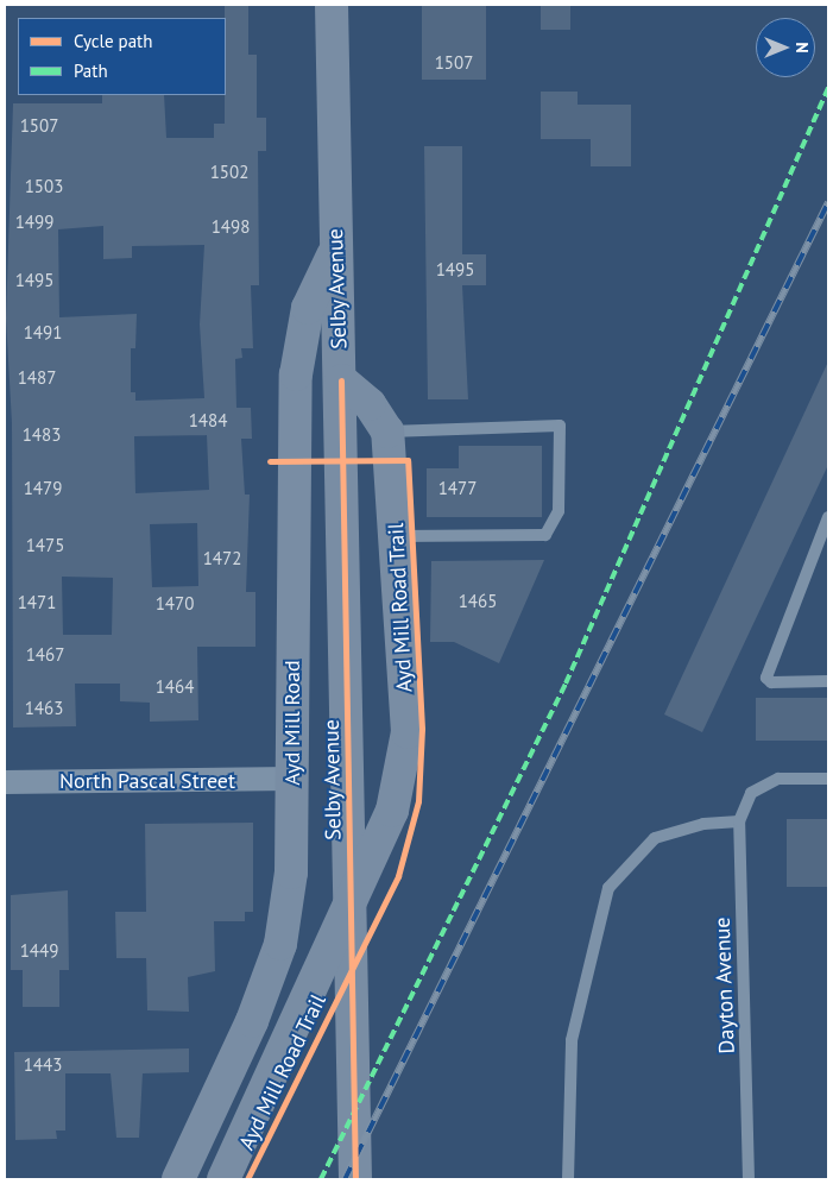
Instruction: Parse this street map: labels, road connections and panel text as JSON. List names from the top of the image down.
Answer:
{
  "streets": {
    "main road": ["Selby Avenue", "Ayd Mill Road"],
    "street": ["North Pascal Street"],
    "lane": ["Dayton Avenue"],
    "cycle path": ["Ayd Mill Road Trail"]
  },
  "crossings": [
    ["Selby Avenue", "Ayd Mill Road"],
    ["Ayd Mill Road", "North Pascal Street"]
  ],
  "house_numbers": [
    "1507",
    "1507",
    "1502",
    "1503",
    "1499",
    "1498",
    "1495",
    "1495",
    "1491",
    "1487",
    "1484",
    "1483",
    "1479",
    "1477",
    "1475",
    "1472",
    "1465",
    "1471",
    "1470",
    "1467",
    "1464",
    "1463",
    "1449",
    "1443"
  ],
  "legend": ["Cycle path", "Path"],
  "north": "right"
}
